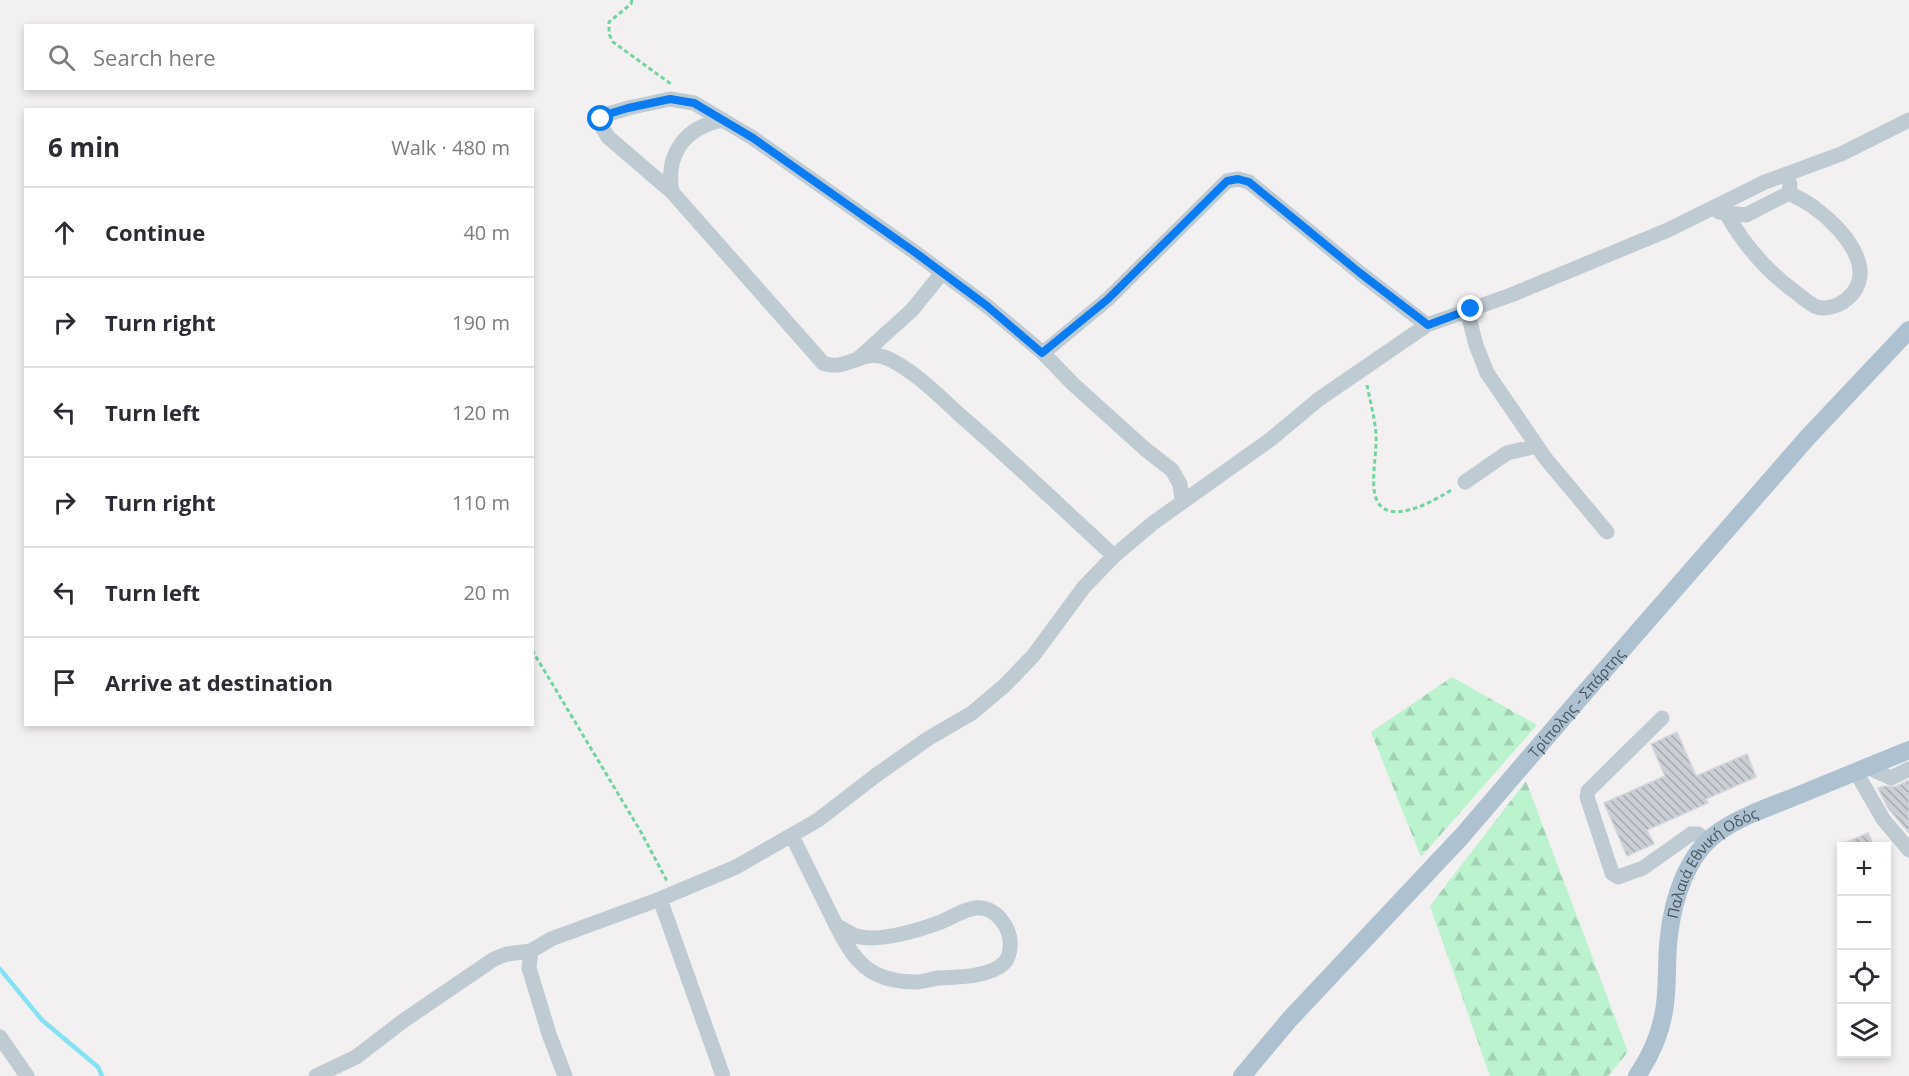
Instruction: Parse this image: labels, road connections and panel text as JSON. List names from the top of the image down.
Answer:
{
  "streets": {
    "main road": ["Τρίπολης - Σπάρτης", "Παλαιά Εθνική Οδός"]
  },
  "page": {
    "search": "Search here",
    "heading": ["6 min", "Walk · 480 m"],
    "list": [
      ["Continue", "40 m"],
      ["Turn right", "190 m"],
      ["Turn left", "120 m"],
      ["Turn right", "110 m"],
      ["Turn left", "20 m"],
      "Arrive at destination"
    ],
    "map_buttons": ["+", "−"]
  }
}
